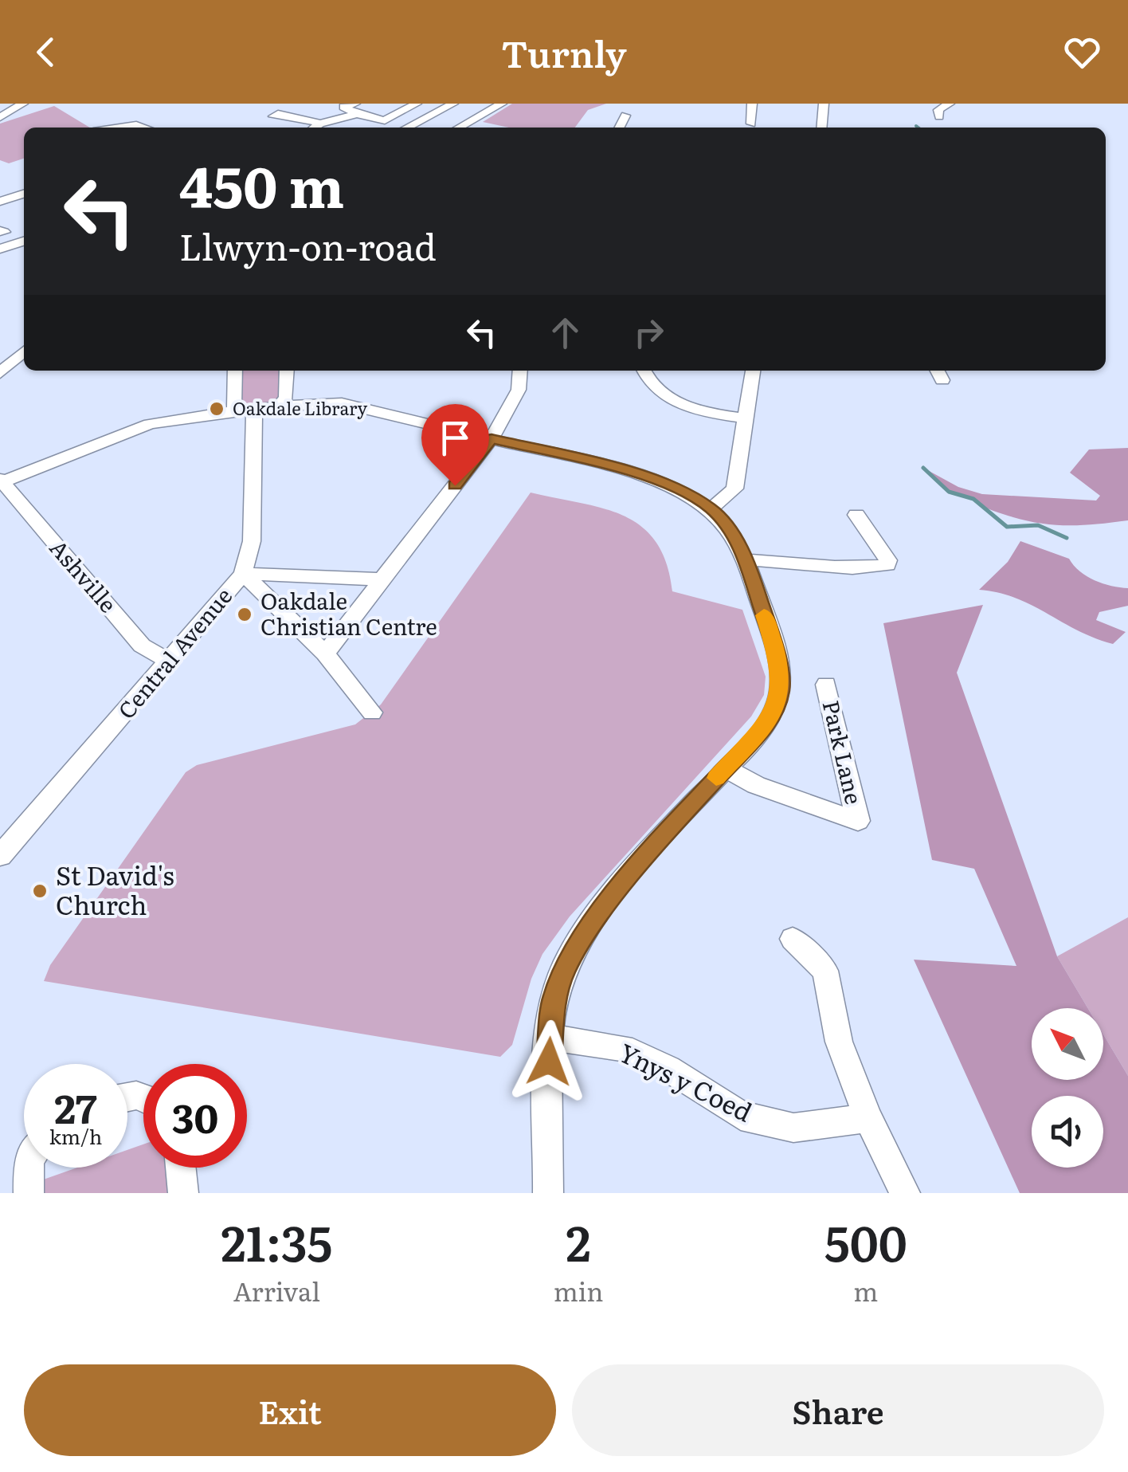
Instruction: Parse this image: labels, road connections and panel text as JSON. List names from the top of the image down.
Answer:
{
  "streets": {
    "street": [
      "Ashville",
      "Central Avenue",
      "Park Lane",
      "Ynys y Coed"
    ]
  },
  "crossings": [
    ["Ashville", "Central Avenue"]
  ],
  "places": ["Oakdale Library", "Oakdale Christian Centre", "St David's Church"],
  "north": "top left",
  "page": {
    "header": "Turnly",
    "turn": ["450 m", "Llwyn-on-road"],
    "speed": "27 km/h",
    "limit": "30",
    "eta": [
      "21:35",
      "Arrival",
      "2",
      "min",
      "500",
      "m"
    ],
    "buttons": ["Exit", "Share"]
  }
}
